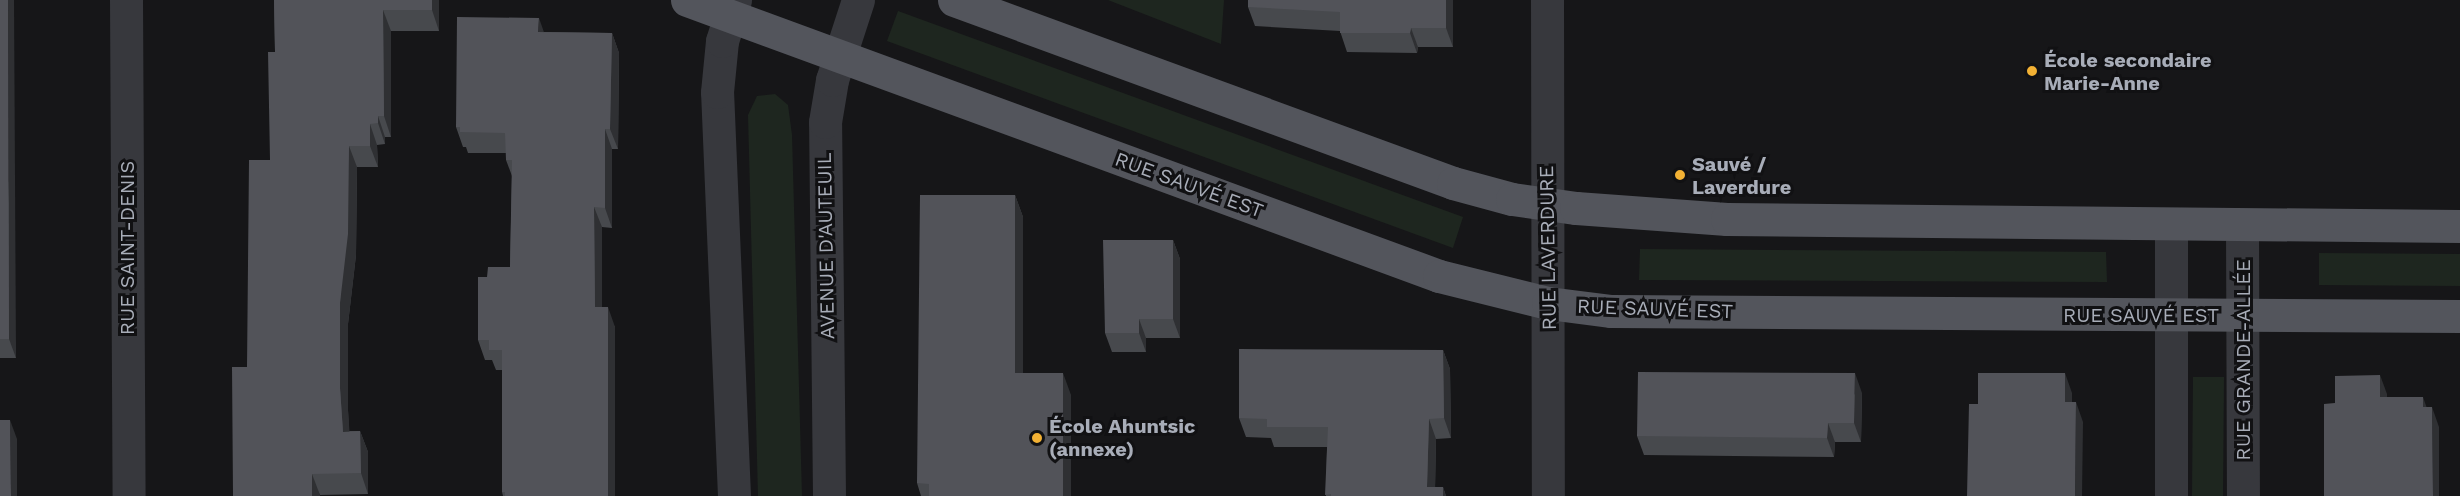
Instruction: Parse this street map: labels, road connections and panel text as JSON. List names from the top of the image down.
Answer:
{
  "streets": {
    "main road": ["RUE SAUVÉ EST"],
    "street": [
      "AVENUE D'AUTEUIL",
      "RUE SAINT-DENIS",
      "RUE LAVERDURE",
      "RUE GRANDE-ALLÉE"
    ]
  },
  "crossings": [
    ["RUE SAUVÉ EST", "AVENUE D'AUTEUIL"],
    ["RUE SAUVÉ EST", "RUE LAVERDURE"],
    ["RUE SAUVÉ EST", "RUE GRANDE-ALLÉE"]
  ],
  "places": ["École secondaire Marie-Anne", "Sauvé / Laverdure", "École Ahuntsic (annexe)"]
}
